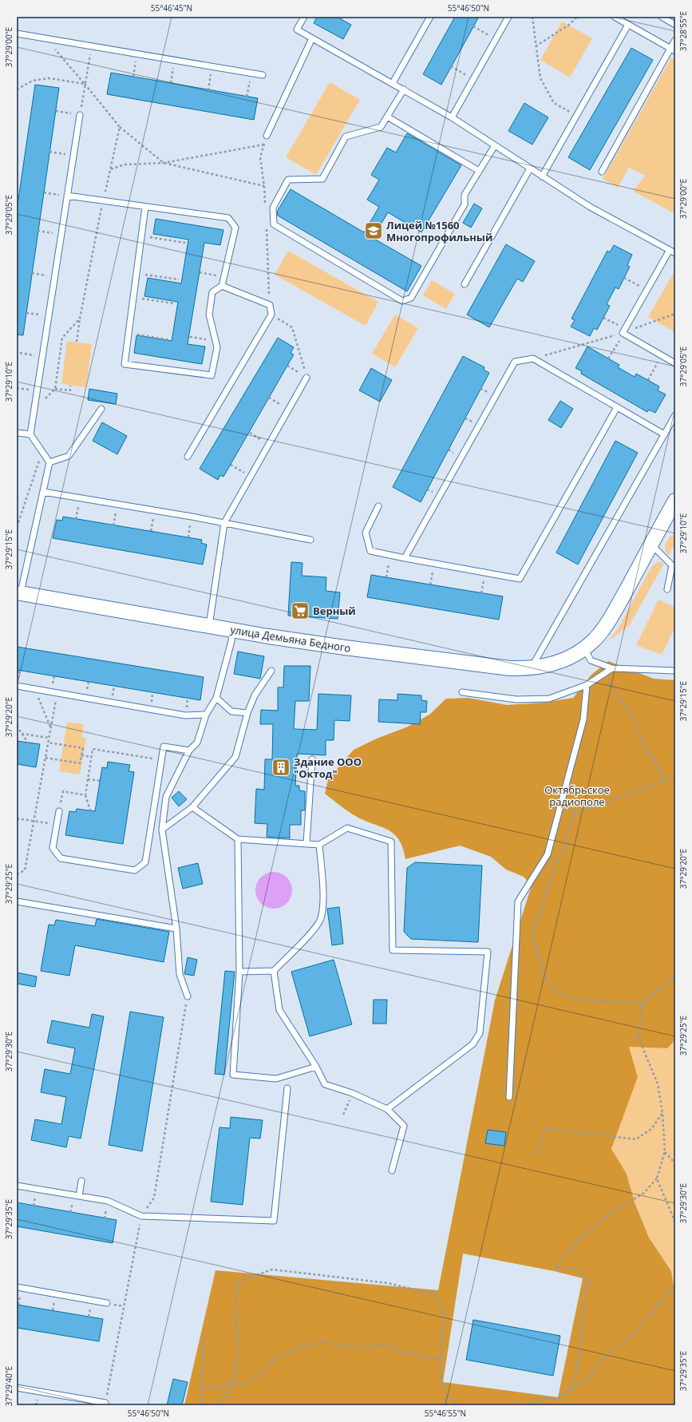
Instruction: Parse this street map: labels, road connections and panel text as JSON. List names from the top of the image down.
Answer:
{
  "streets": {
    "street": ["улица Демьяна Бедного"]
  },
  "parks": ["Октябрьское радиополе"],
  "places": {
    "school or university": ["Лицей №1560 Многопрофильный"],
    "supermarket": ["Верный"],
    "building": ["Здание ООО \"Октод\""]
  },
  "coordinates": [
    "55°46'45\"N",
    "55°46'50\"N",
    "37°28'55\"E",
    "37°29'00\"E",
    "37°29'05\"E",
    "37°29'10\"E",
    "37°29'15\"E",
    "37°29'20\"E",
    "37°29'25\"E",
    "37°29'30\"E",
    "37°29'35\"E",
    "37°29'40\"E",
    "55°46'55\"N"
  ]
}
